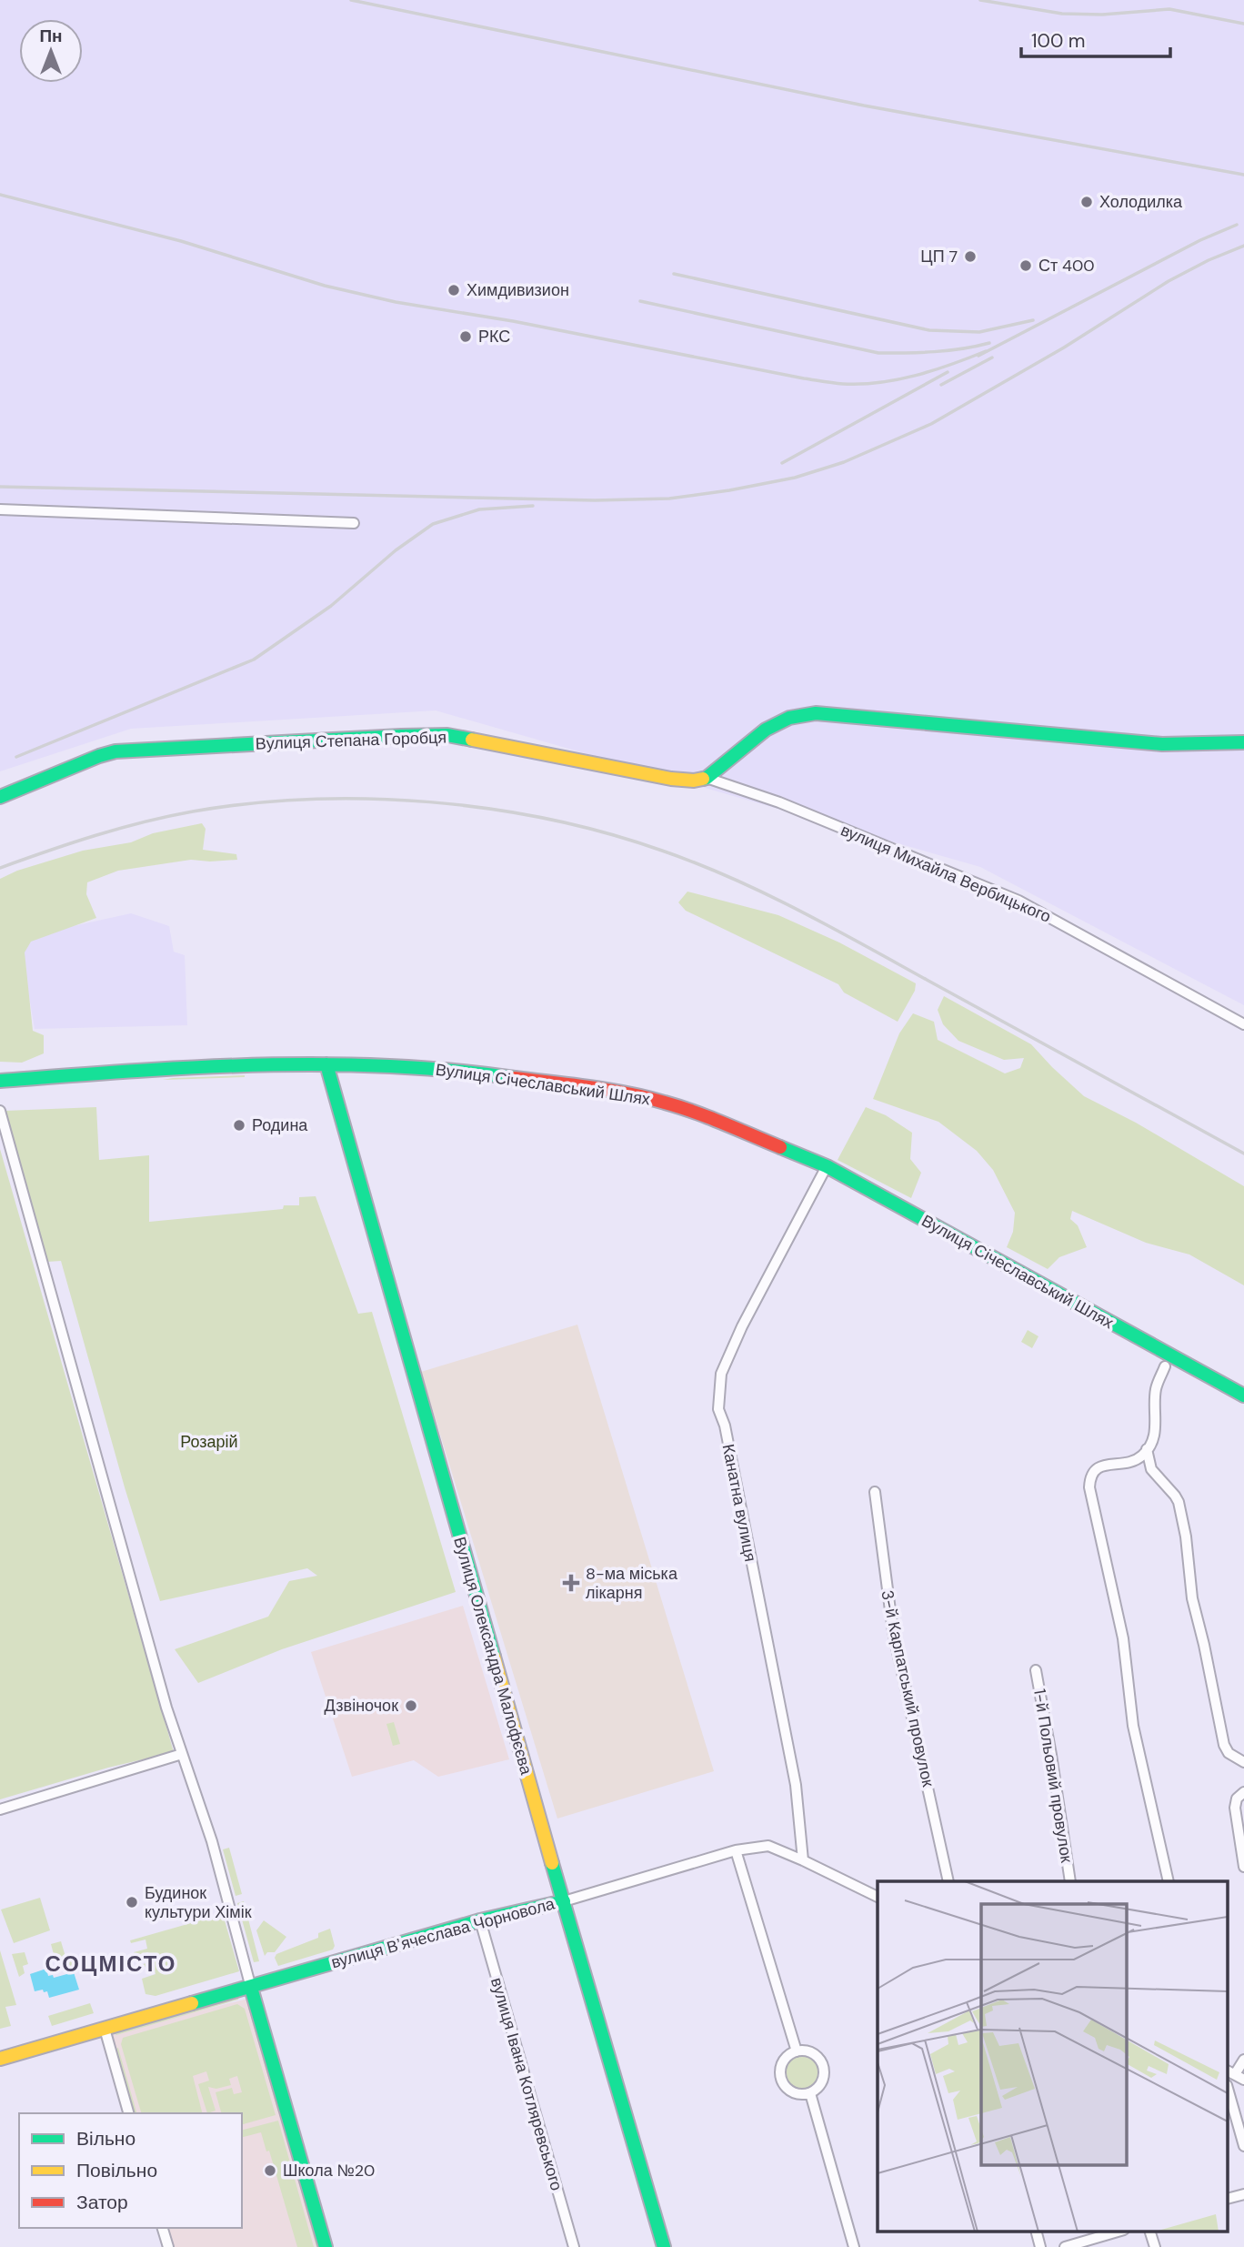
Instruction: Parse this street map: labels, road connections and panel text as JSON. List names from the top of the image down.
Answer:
{
  "streets": {
    "street": [
      "Вулиця Степана Горобця",
      "вулиця Михайла Вербицького",
      "Вулиця Січеславський Шлях",
      "Канатна вулиця",
      "Вулиця Олександра Малофєєва",
      "3-й Карпатський провулок",
      "1-й Польовий провулок",
      "вулиця Вʼячеслава Чорновола",
      "вулиця Івана Котляревського"
    ]
  },
  "crossings": [
    ["Вулиця Степана Горобця", "вулиця Михайла Вербицького"],
    ["Вулиця Січеславський Шлях", "Канатна вулиця"],
    ["Вулиця Січеславський Шлях", "Вулиця Олександра Малофєєва"],
    ["Канатна вулиця", "вулиця Вʼячеслава Чорновола"],
    ["Вулиця Олександра Малофєєва", "вулиця Вʼячеслава Чорновола"],
    ["вулиця Вʼячеслава Чорновола", "вулиця Івана Котляревського"]
  ],
  "districts": ["СОЦМІСТО"],
  "parks": ["Розарій"],
  "places": {
    "other": [
      "Холодилка",
      "ЦП 7",
      "Ст 400",
      "Химдивизион",
      "РКС",
      "Родина",
      "Дзвіночок",
      "Будинок культури Хімік",
      "Школа №20"
    ],
    "health": ["8-ма міська лікарня"]
  },
  "legend": ["Вільно", "Повільно", "Затор"],
  "scale_bar": "100 m",
  "north": "top"
}
